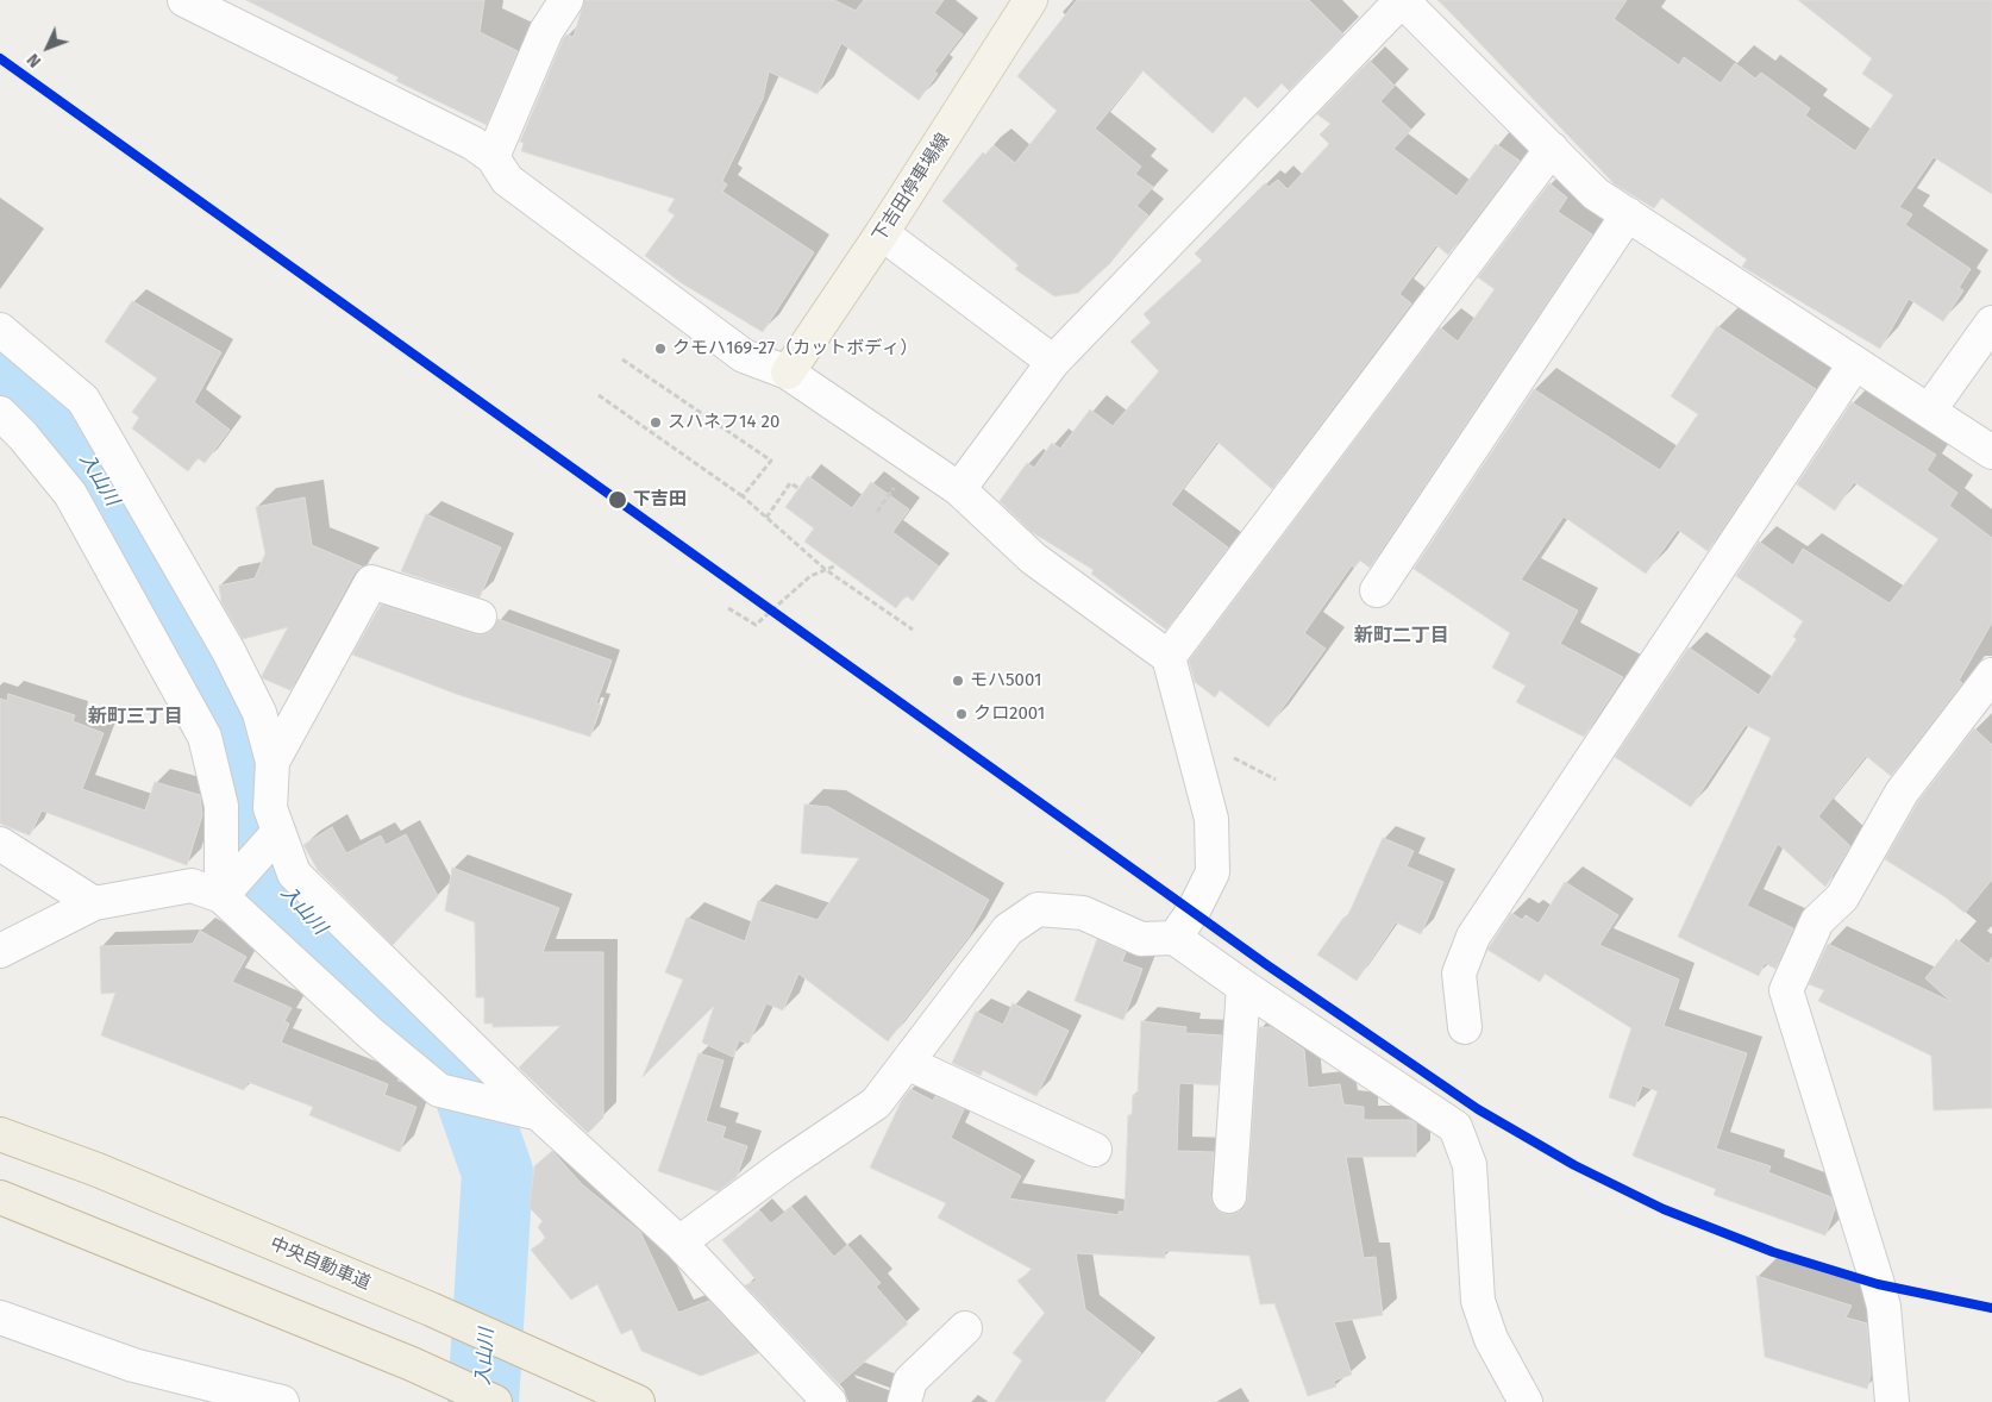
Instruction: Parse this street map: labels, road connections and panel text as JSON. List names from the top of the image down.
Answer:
{
  "streets": {
    "highway": ["中央自動車道"],
    "main road": ["下吉田停車場線"]
  },
  "districts": ["新町二丁目", "新町三丁目"],
  "water": ["入山川"],
  "places": [
    "クモハ169-27（カットボディ）",
    "スハネフ14 20",
    "下吉田",
    "モハ5001",
    "クロ2001"
  ],
  "north": "bottom left"
}
